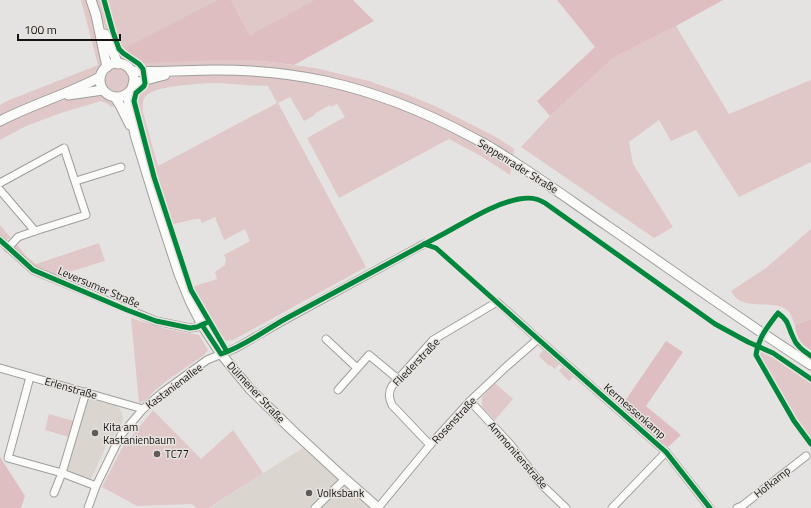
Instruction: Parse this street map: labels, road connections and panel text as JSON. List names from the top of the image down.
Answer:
{
  "streets": {
    "main road": ["Seppenrader Straße", "Dülmener Straße"],
    "street": [
      "Leversumer Straße",
      "Fliederstraße",
      "Kastanienallee",
      "Erlenstraße",
      "Kermessenkamp",
      "Rosenstraße",
      "Ammonitenstraße",
      "Hofkamp"
    ]
  },
  "crossings": [
    ["Seppenrader Straße", "Dülmener Straße"],
    ["Leversumer Straße", "Dülmener Straße"],
    ["Fliederstraße", "Kermessenkamp"],
    ["Fliederstraße", "Rosenstraße"],
    ["Kastanienallee", "Erlenstraße"],
    ["Kastanienallee", "Dülmener Straße"],
    ["Dülmener Straße", "Rosenstraße"],
    ["Kermessenkamp", "Rosenstraße"],
    ["Rosenstraße", "Ammonitenstraße"]
  ],
  "places": ["Kita am Kastanienbaum", "TC77", "Volksbank"],
  "scale_bar": "100 m"
}
